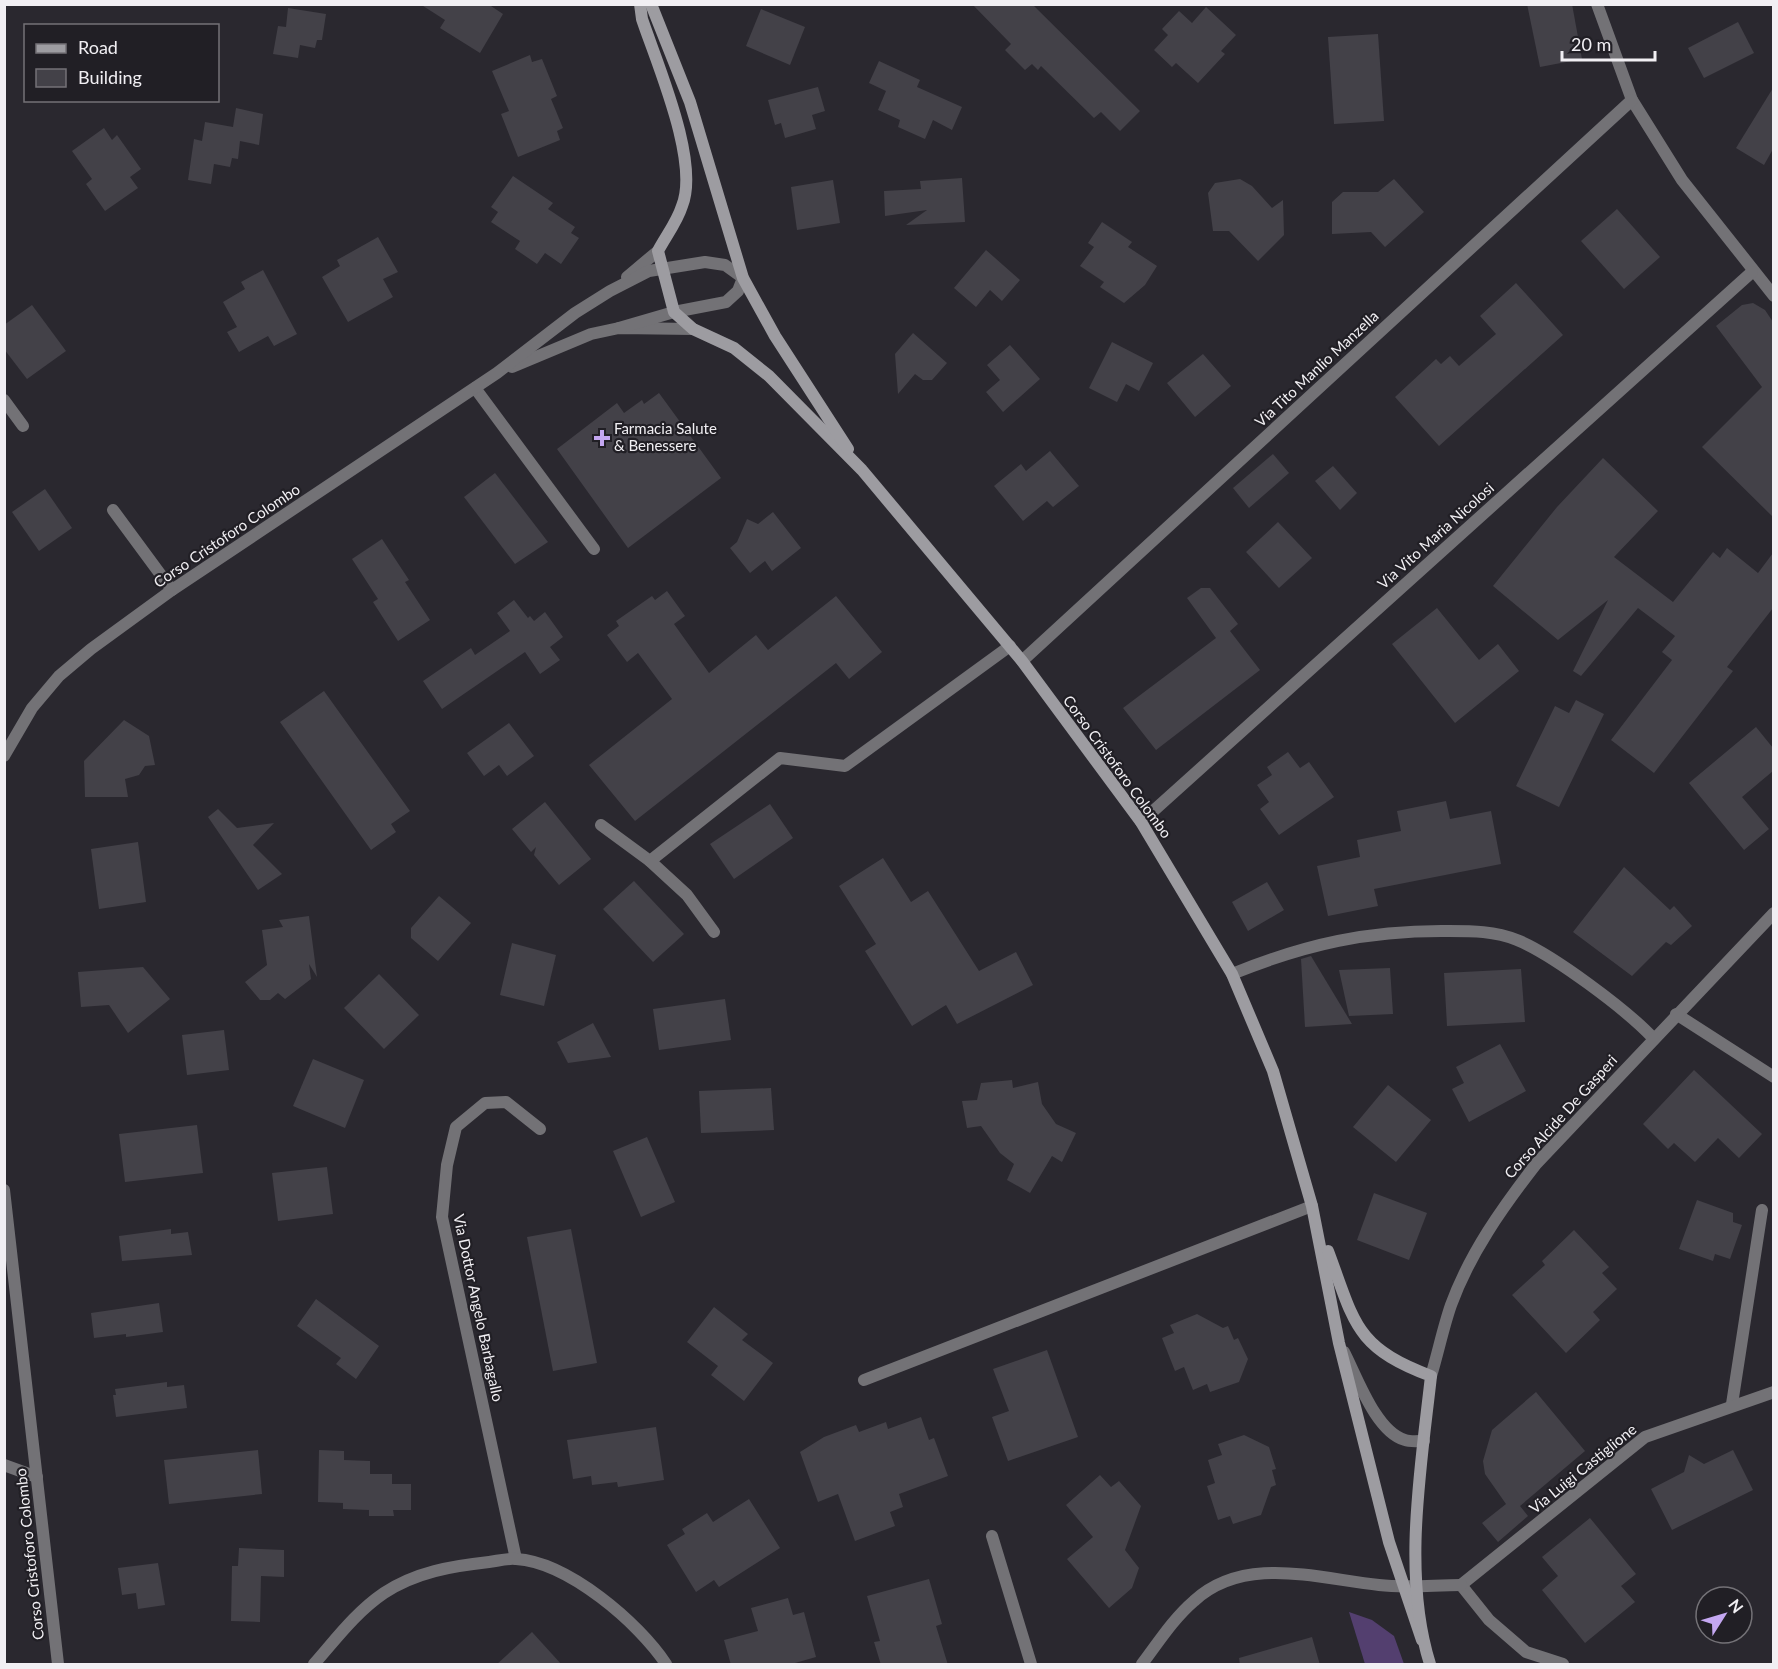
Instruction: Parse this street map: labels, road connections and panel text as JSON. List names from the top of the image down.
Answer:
{
  "streets": {
    "main road": ["Corso Cristoforo Colombo", "Corso Alcide De Gasperi"],
    "street": [
      "Via Tito Manlio Manzella",
      "Via Vito Maria Nicolosi",
      "Via Dottor Angelo Barbagallo",
      "Via Luigi Castiglione"
    ]
  },
  "crossings": [
    ["Via Tito Manlio Manzella", "Corso Cristoforo Colombo"],
    ["Corso Cristoforo Colombo", "Via Vito Maria Nicolosi"]
  ],
  "places": {
    "health": ["Farmacia Salute & Benessere"]
  },
  "legend": ["Road", "Building"],
  "scale_bar": "20 m",
  "north": "top right"
}
